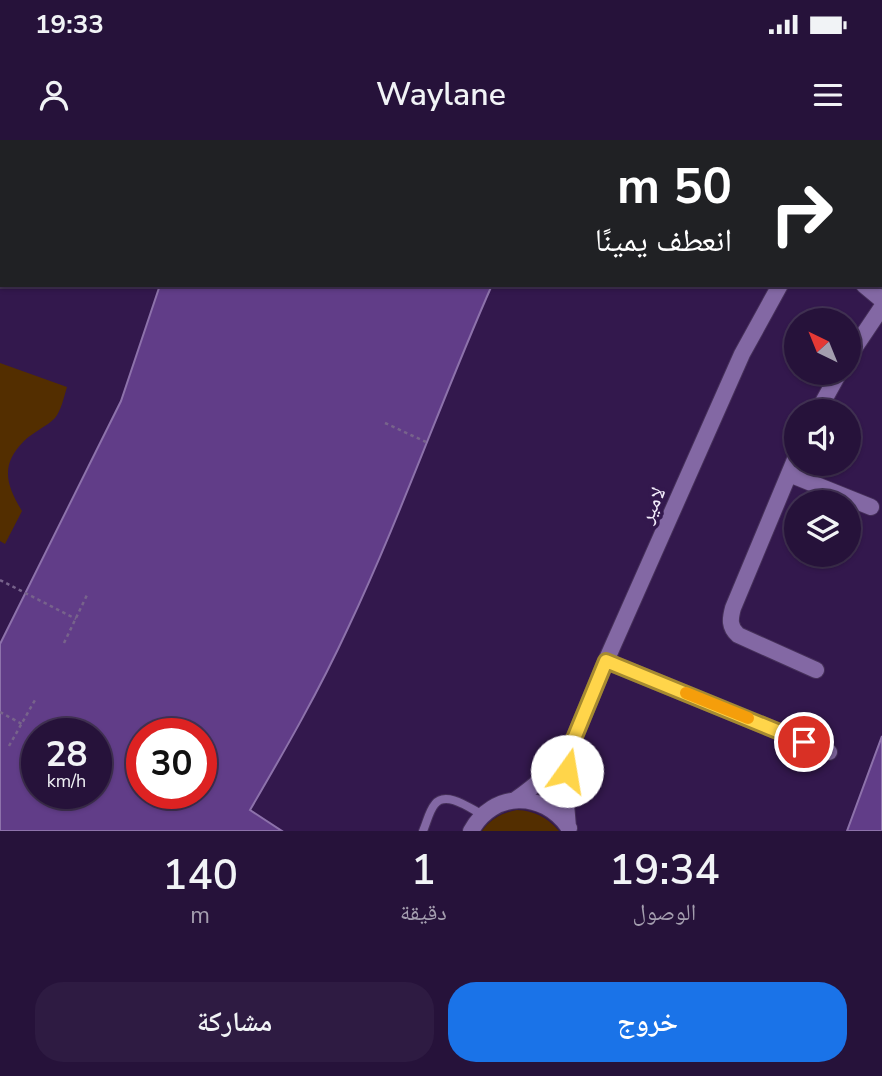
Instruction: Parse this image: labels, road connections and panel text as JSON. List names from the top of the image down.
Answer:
{
  "streets": {
    "street": ["لامير"]
  },
  "north": "top left",
  "page": {
    "status": "19:33",
    "header": "Waylane",
    "turn": ["50 m", "انعطف يمينًا"],
    "speed": "28 km/h",
    "limit": "30",
    "eta": [
      "19:34",
      "الوصول",
      "1",
      "دقيقة",
      "140",
      "m"
    ],
    "buttons": ["خروج", "مشاركة"]
  }
}
